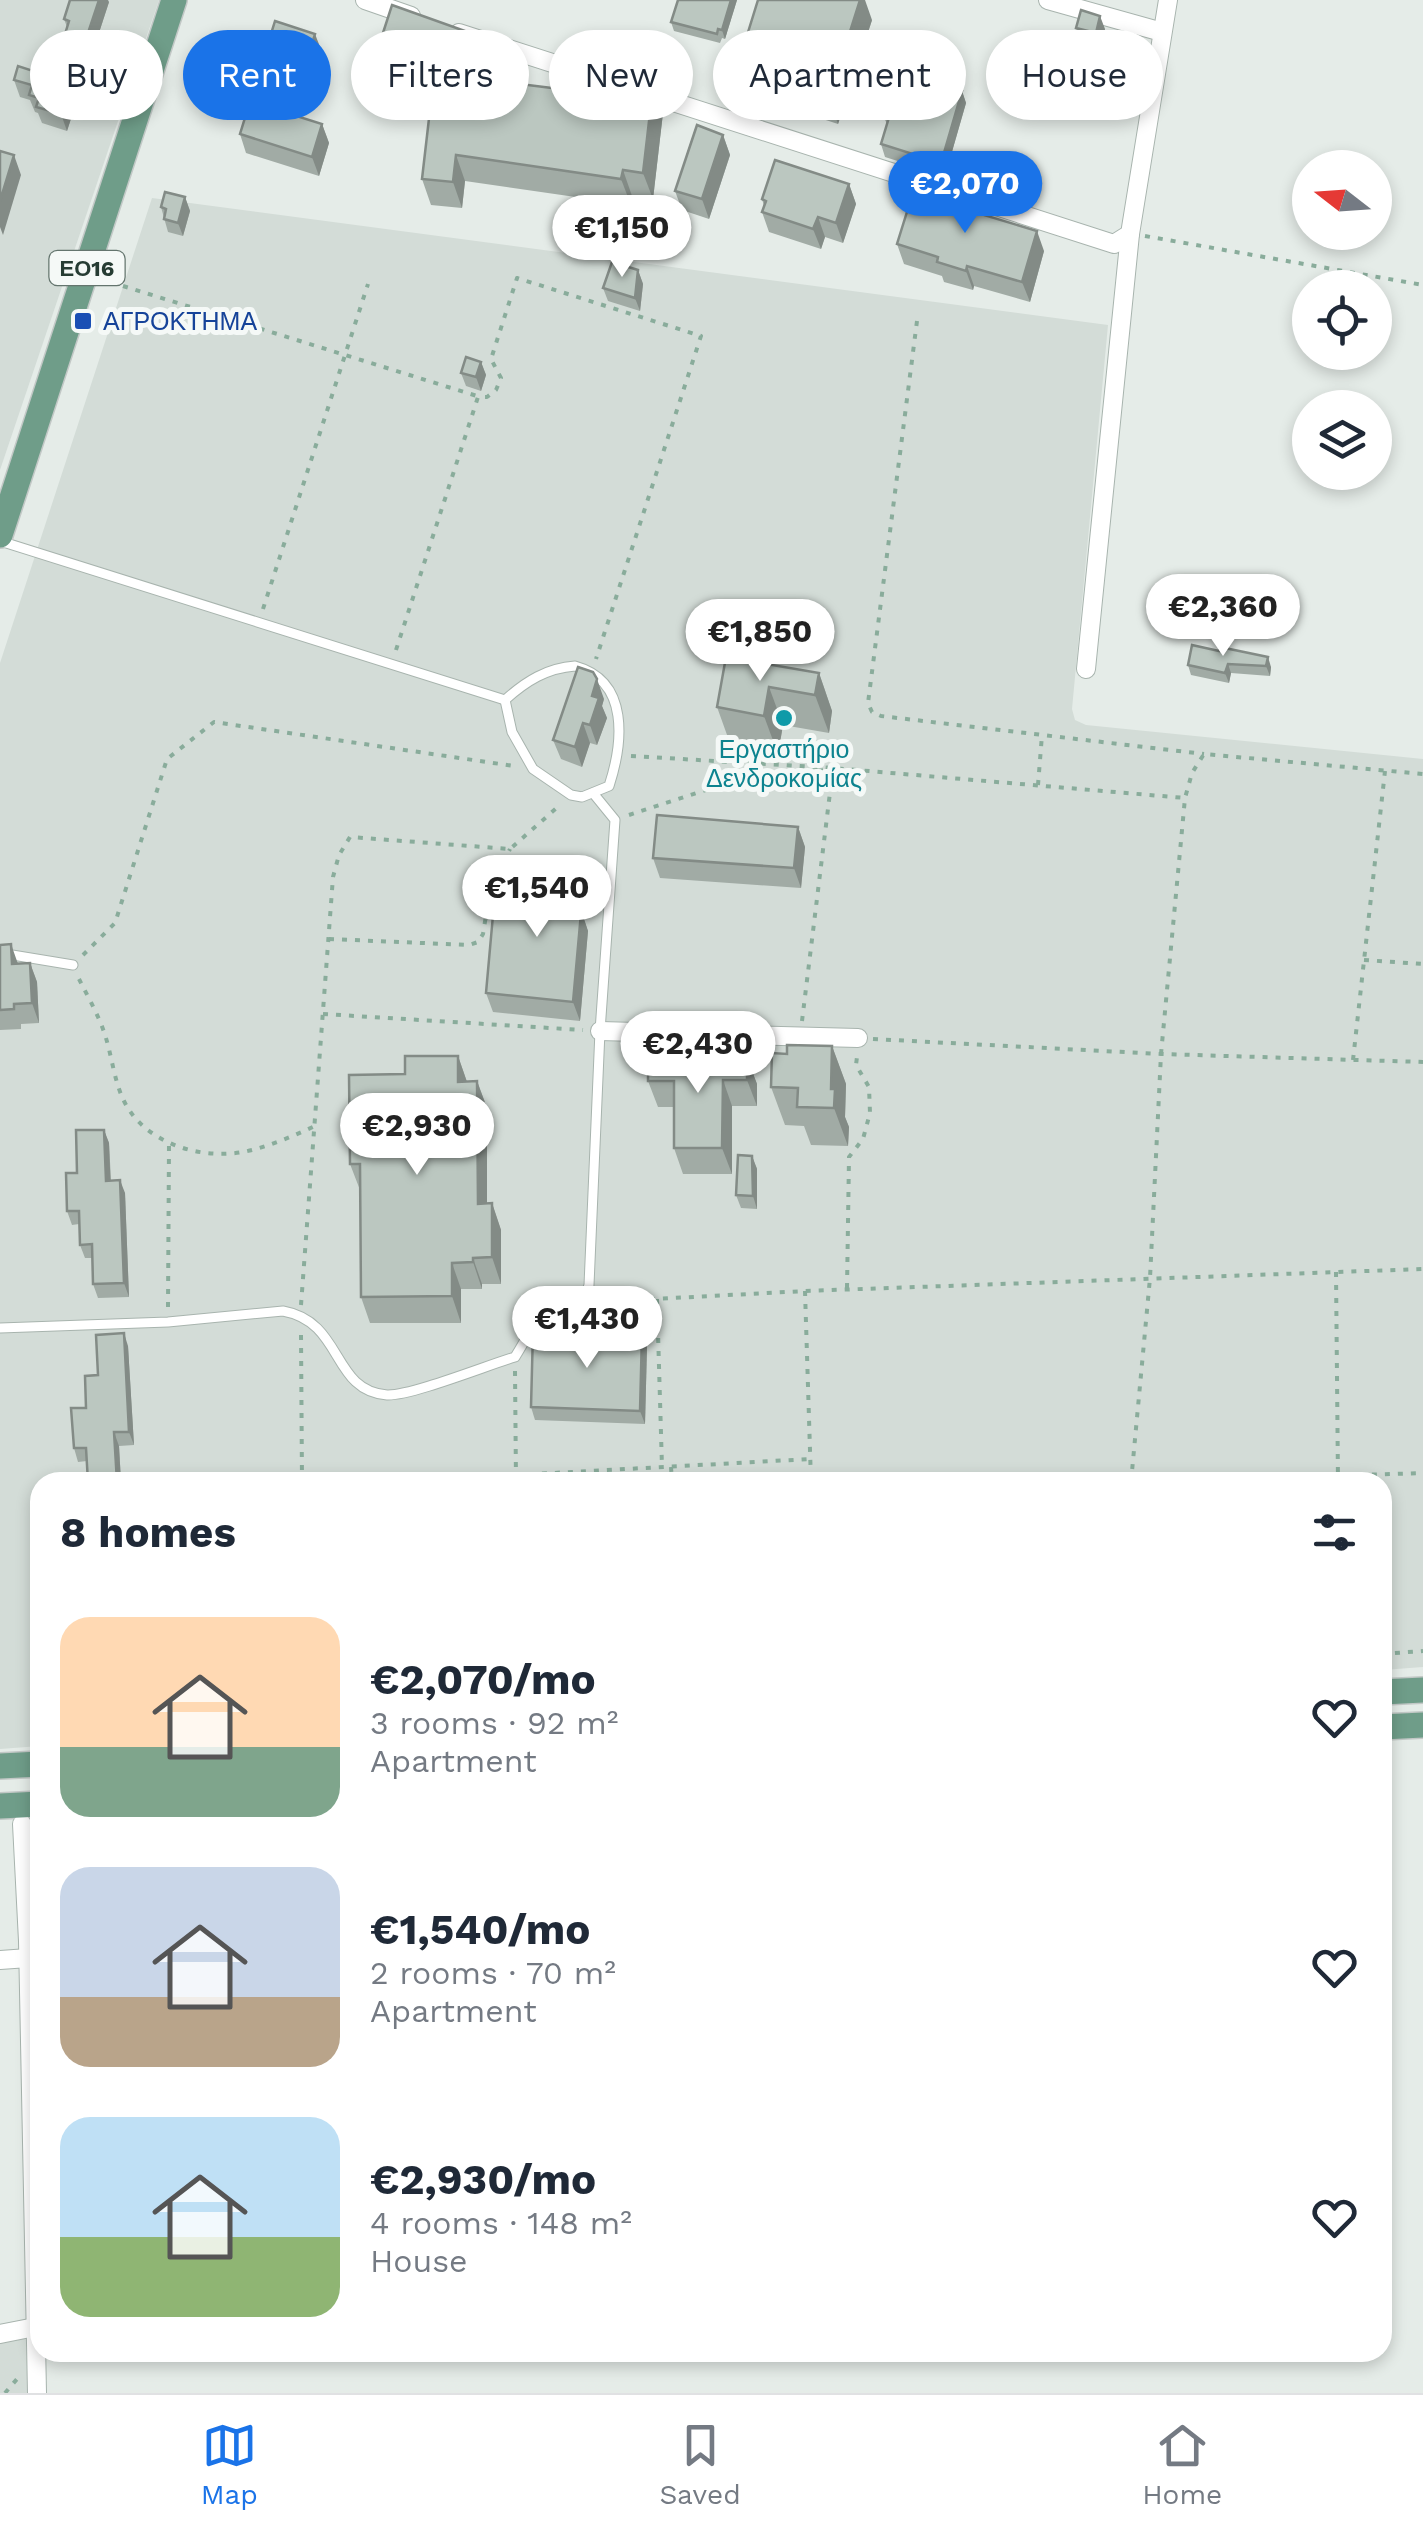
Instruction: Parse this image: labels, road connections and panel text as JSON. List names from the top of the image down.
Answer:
{
  "streets": {
    "main road": ["ΕΟ16"]
  },
  "places": {
    "transit": ["ΑΓΡΟΚΤΗΜΑ"],
    "other": ["Εργαστήριο Δενδροκομίας"]
  },
  "north": "left",
  "page": {
    "chip": [
      "Buy",
      "Rent",
      "Filters",
      "New",
      "Apartment",
      "House"
    ],
    "price": [
      "€2,070",
      "€1,150",
      "€2,360",
      "€1,850",
      "€1,540",
      "€2,430",
      "€2,930",
      "€1,430"
    ],
    "heading": "8 homes",
    "list": [
      {
        "name": "€2,070/mo",
        "note": "3 rooms · 92 m² · Apartment"
      },
      {
        "name": "€1,540/mo",
        "note": "2 rooms · 70 m² · Apartment"
      },
      {
        "name": "€2,930/mo",
        "note": "4 rooms · 148 m² · House"
      }
    ],
    "tabs": ["Map", "Saved", "Home"]
  }
}
